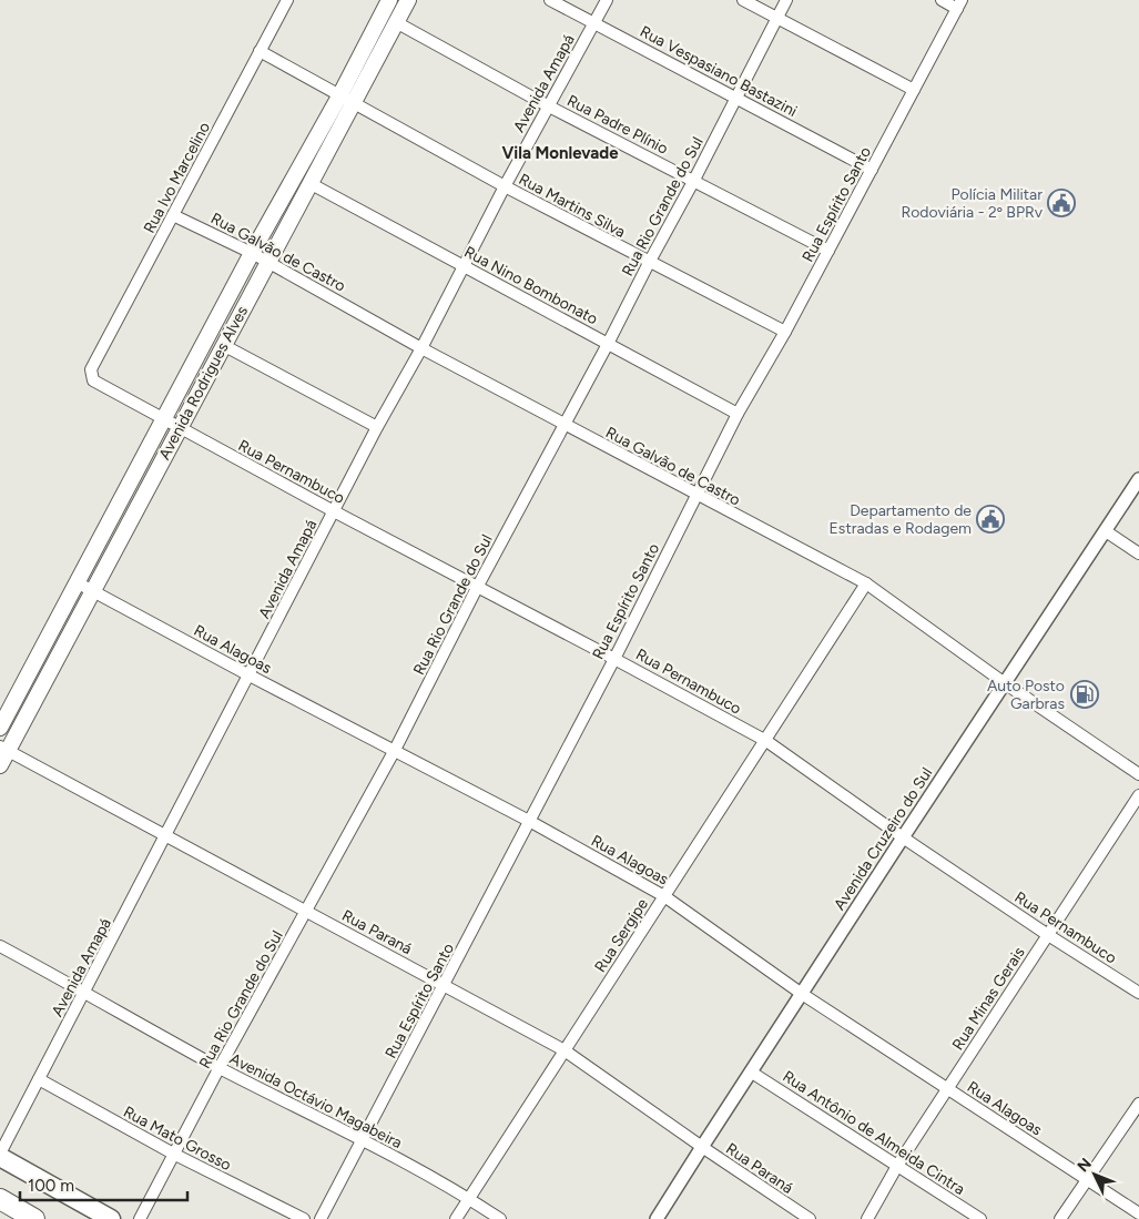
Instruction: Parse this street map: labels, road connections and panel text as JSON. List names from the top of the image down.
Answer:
{
  "streets": {
    "main road": ["Avenida Rodrigues Alves"],
    "street": [
      "Rua Vespasiano Bastazini",
      "Avenida Amapá",
      "Rua Padre Plínio",
      "Rua Ivo Marcelino",
      "Rua Espírito Santo",
      "Rua Martins Silva",
      "Rua Rio Grande do Sul",
      "Rua Galvão de Castro",
      "Rua Nino Bombonato",
      "Rua Pernambuco",
      "Rua Alagoas",
      "Avenida Cruzeiro do Sul",
      "Rua Paraná",
      "Rua Sergipe",
      "Rua Minas Gerais",
      "Avenida Octávio Magabeira",
      "Rua Antônio de Almeida Cintra",
      "Rua Mato Grosso"
    ]
  },
  "crossings": [
    ["Rua Vespasiano Bastazini", "Avenida Amapá"],
    ["Rua Vespasiano Bastazini", "Rua Espírito Santo"],
    ["Rua Vespasiano Bastazini", "Rua Rio Grande do Sul"],
    ["Avenida Amapá", "Rua Padre Plínio"],
    ["Avenida Amapá", "Rua Martins Silva"],
    ["Avenida Amapá", "Rua Galvão de Castro"],
    ["Avenida Amapá", "Rua Nino Bombonato"],
    ["Avenida Amapá", "Rua Pernambuco"],
    ["Avenida Amapá", "Rua Alagoas"],
    ["Avenida Amapá", "Rua Paraná"],
    ["Avenida Amapá", "Avenida Octávio Magabeira"],
    ["Avenida Amapá", "Rua Mato Grosso"],
    ["Rua Padre Plínio", "Rua Espírito Santo"],
    ["Rua Padre Plínio", "Rua Rio Grande do Sul"],
    ["Rua Padre Plínio", "Avenida Rodrigues Alves"],
    ["Rua Ivo Marcelino", "Rua Martins Silva"],
    ["Rua Ivo Marcelino", "Rua Galvão de Castro"],
    ["Rua Ivo Marcelino", "Rua Pernambuco"],
    ["Rua Espírito Santo", "Rua Martins Silva"],
    ["Rua Espírito Santo", "Rua Galvão de Castro"],
    ["Rua Espírito Santo", "Rua Nino Bombonato"],
    ["Rua Espírito Santo", "Rua Pernambuco"],
    ["Rua Espírito Santo", "Rua Alagoas"],
    ["Rua Espírito Santo", "Rua Paraná"],
    ["Rua Espírito Santo", "Avenida Octávio Magabeira"],
    ["Rua Martins Silva", "Rua Rio Grande do Sul"],
    ["Rua Martins Silva", "Avenida Rodrigues Alves"],
    ["Rua Rio Grande do Sul", "Rua Galvão de Castro"],
    ["Rua Rio Grande do Sul", "Rua Nino Bombonato"],
    ["Rua Rio Grande do Sul", "Rua Pernambuco"],
    ["Rua Rio Grande do Sul", "Rua Alagoas"],
    ["Rua Rio Grande do Sul", "Rua Paraná"],
    ["Rua Rio Grande do Sul", "Avenida Octávio Magabeira"],
    ["Rua Rio Grande do Sul", "Rua Mato Grosso"],
    ["Rua Galvão de Castro", "Avenida Rodrigues Alves"],
    ["Rua Galvão de Castro", "Avenida Cruzeiro do Sul"],
    ["Rua Galvão de Castro", "Rua Sergipe"],
    ["Rua Nino Bombonato", "Avenida Rodrigues Alves"],
    ["Avenida Rodrigues Alves", "Rua Pernambuco"],
    ["Avenida Rodrigues Alves", "Rua Alagoas"],
    ["Avenida Rodrigues Alves", "Rua Paraná"],
    ["Rua Pernambuco", "Avenida Cruzeiro do Sul"],
    ["Rua Pernambuco", "Rua Sergipe"],
    ["Rua Pernambuco", "Rua Minas Gerais"],
    ["Rua Alagoas", "Avenida Cruzeiro do Sul"],
    ["Rua Alagoas", "Rua Sergipe"],
    ["Rua Alagoas", "Rua Minas Gerais"],
    ["Avenida Cruzeiro do Sul", "Rua Paraná"],
    ["Avenida Cruzeiro do Sul", "Rua Antônio de Almeida Cintra"],
    ["Rua Paraná", "Rua Sergipe"],
    ["Rua Sergipe", "Avenida Octávio Magabeira"],
    ["Rua Minas Gerais", "Rua Antônio de Almeida Cintra"]
  ],
  "districts": ["Vila Monlevade"],
  "places": {
    "public building": ["Polícia Militar Rodoviária - 2º BPRv", "Departamento de Estradas e Rodagem"],
    "fuel station": ["Auto Posto Garbras"]
  },
  "scale_bar": "100 m",
  "north": "top left"
}
